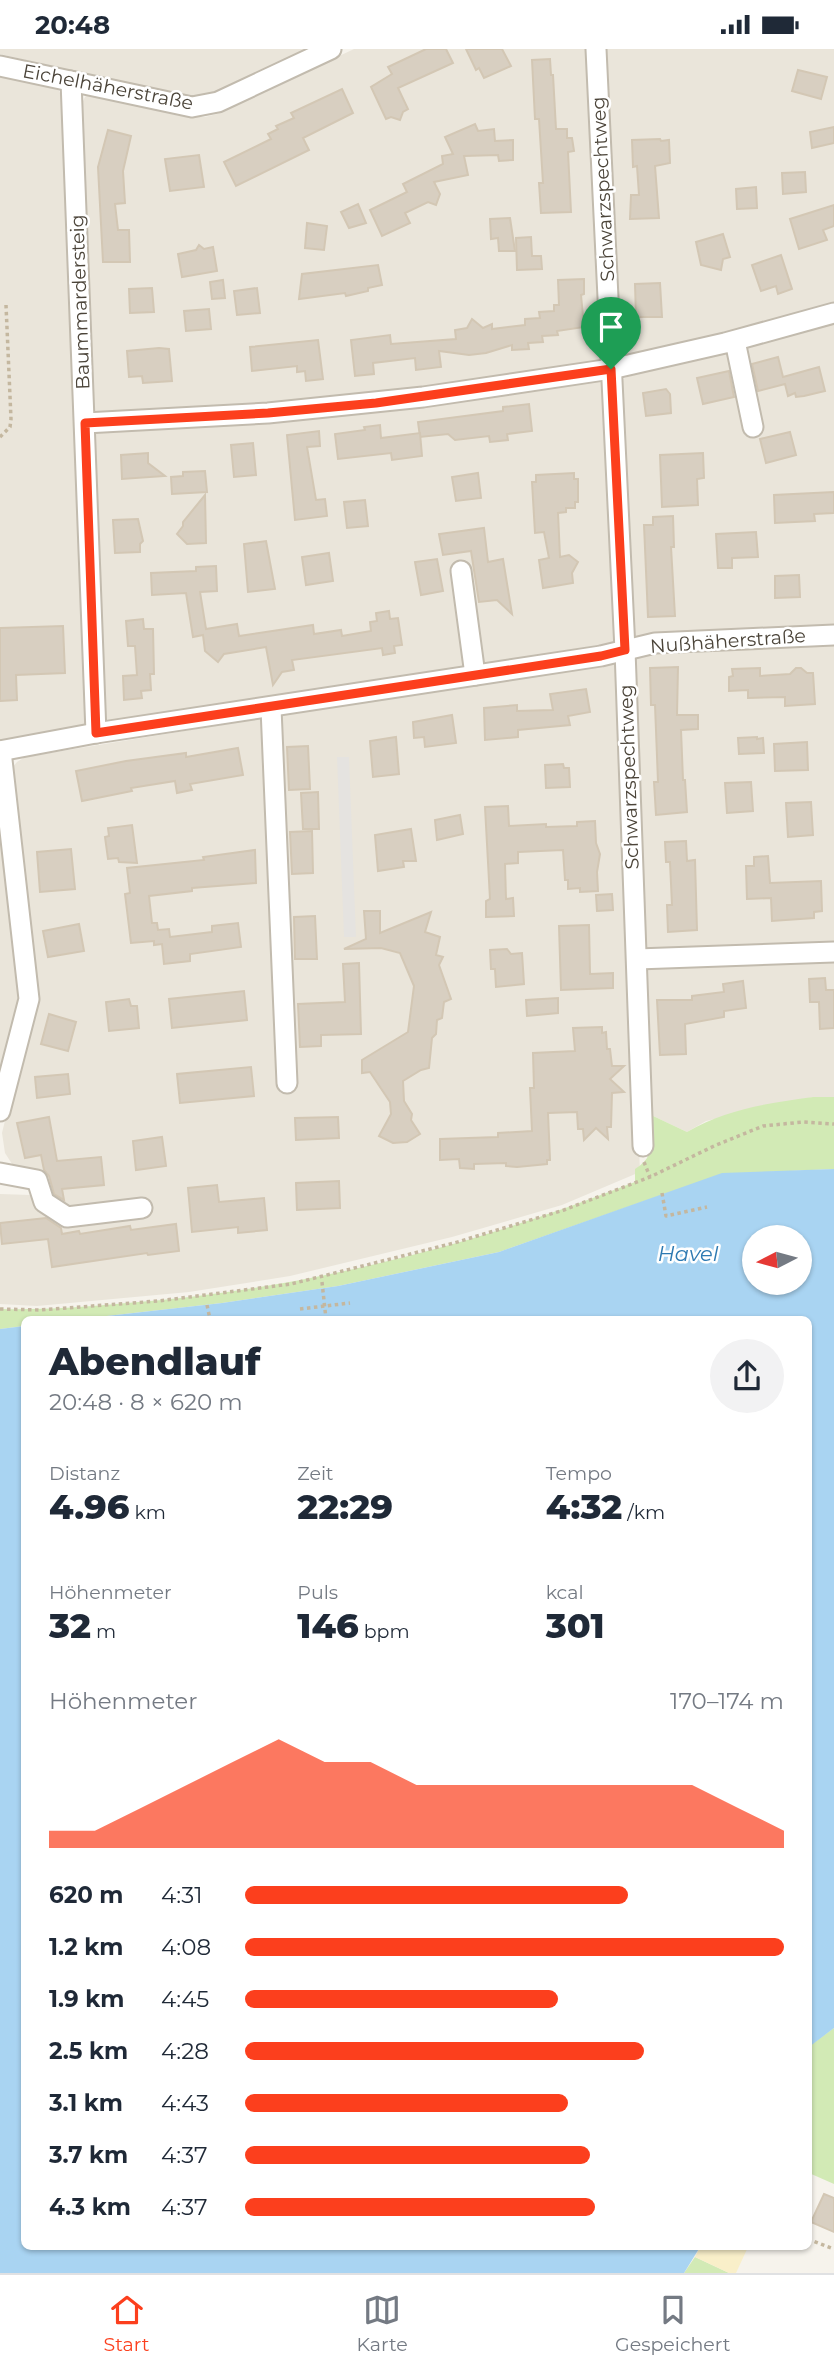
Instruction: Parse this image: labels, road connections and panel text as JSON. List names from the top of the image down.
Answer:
{
  "streets": {
    "street": [
      "Eichelhäherstraße",
      "Schwarzspechtweg",
      "Baummardersteig",
      "Nußhäherstraße"
    ]
  },
  "crossings": [
    ["Eichelhäherstraße", "Baummardersteig"],
    ["Schwarzspechtweg", "Nußhäherstraße"],
    ["Baummardersteig", "Nußhäherstraße"]
  ],
  "water": ["Havel"],
  "north": "left",
  "page": {
    "status": "20:48",
    "heading": ["Abendlauf", "20:48 · 8 × 620 m"],
    "stats": [
      ["Distanz", "4.96 km"],
      ["Zeit", "22:29"],
      ["Tempo", "4:32 /km"],
      ["Höhenmeter", "32 m"],
      ["Puls", "146 bpm"],
      ["kcal", "301"]
    ],
    "chart": ["Höhenmeter", "170–174 m"],
    "list": [
      {
        "name": "620 m",
        "note": "4:31"
      },
      {
        "name": "1.2 km",
        "note": "4:08"
      },
      {
        "name": "1.9 km",
        "note": "4:45"
      },
      {
        "name": "2.5 km",
        "note": "4:28"
      },
      {
        "name": "3.1 km",
        "note": "4:43"
      },
      {
        "name": "3.7 km",
        "note": "4:37"
      },
      {
        "name": "4.3 km",
        "note": "4:37"
      }
    ],
    "tabs": ["Start", "Karte", "Gespeichert"]
  }
}
